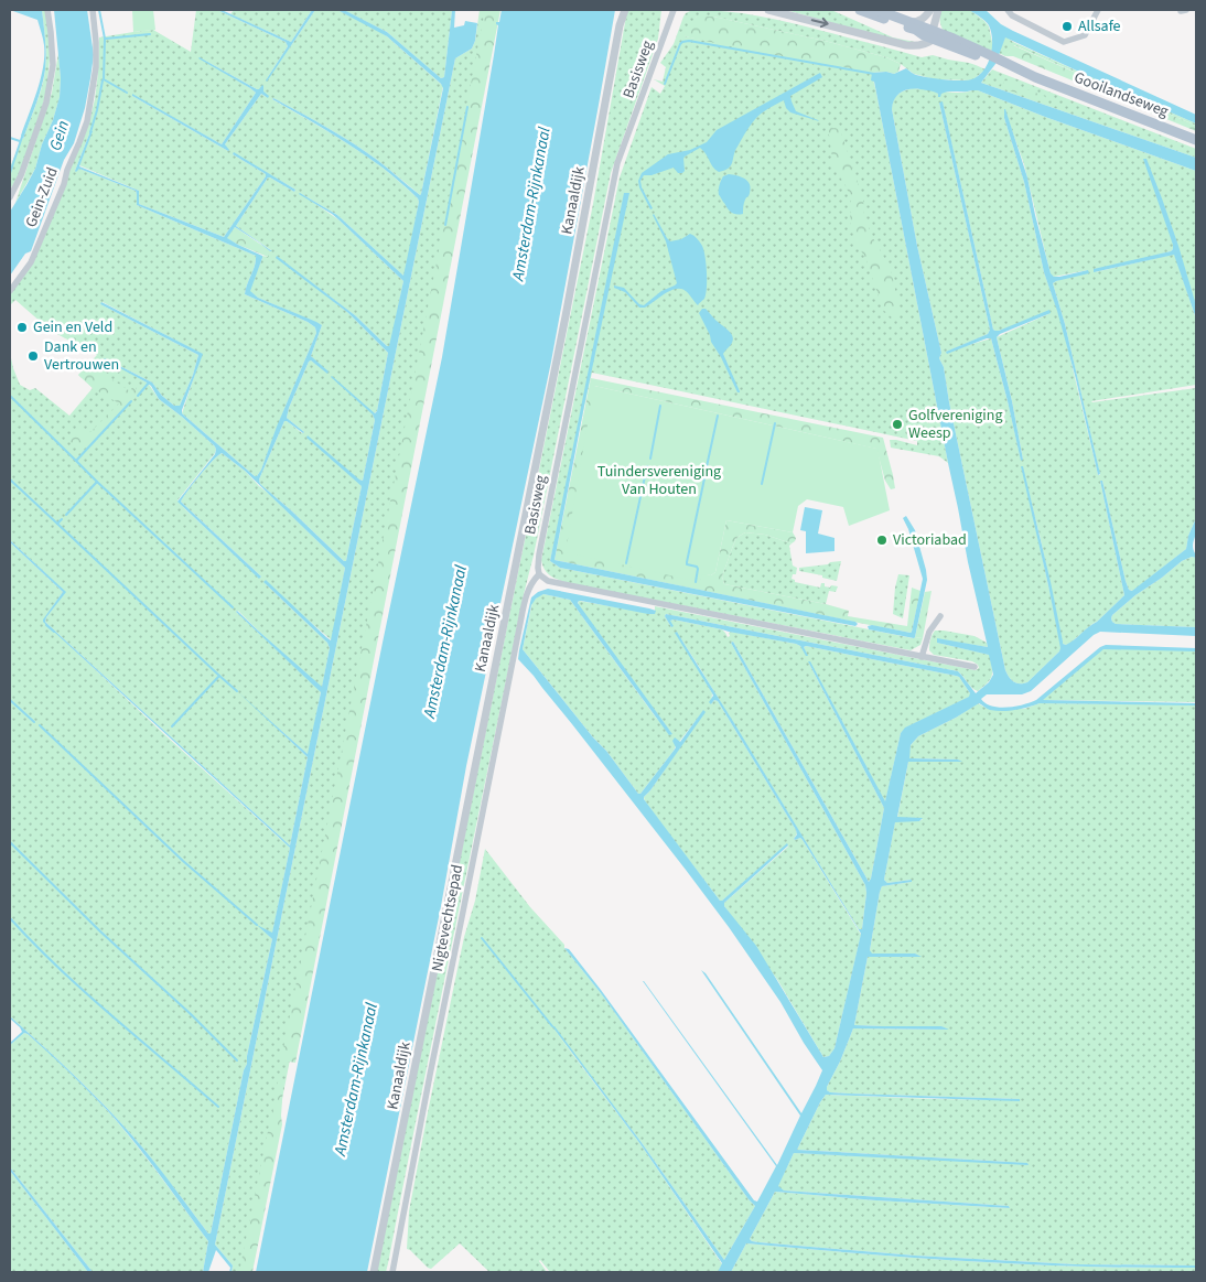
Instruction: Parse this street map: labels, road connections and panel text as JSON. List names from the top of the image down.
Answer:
{
  "streets": {
    "main road": ["Gooilandseweg"],
    "street": [
      "Basisweg",
      "Gein-Zuid",
      "Kanaaldijk",
      "Nigtevechtsepad"
    ]
  },
  "crossings": [
    ["Basisweg", "Nigtevechtsepad"]
  ],
  "water": ["Gein", "Amsterdam-Rijnkanaal"],
  "parks": ["Tuindersvereniging Van Houten"],
  "places": [
    "Allsafe",
    "Gein en Veld",
    "Dank en Vertrouwen",
    "Golfvereniging Weesp",
    "Victoriabad"
  ]
}
